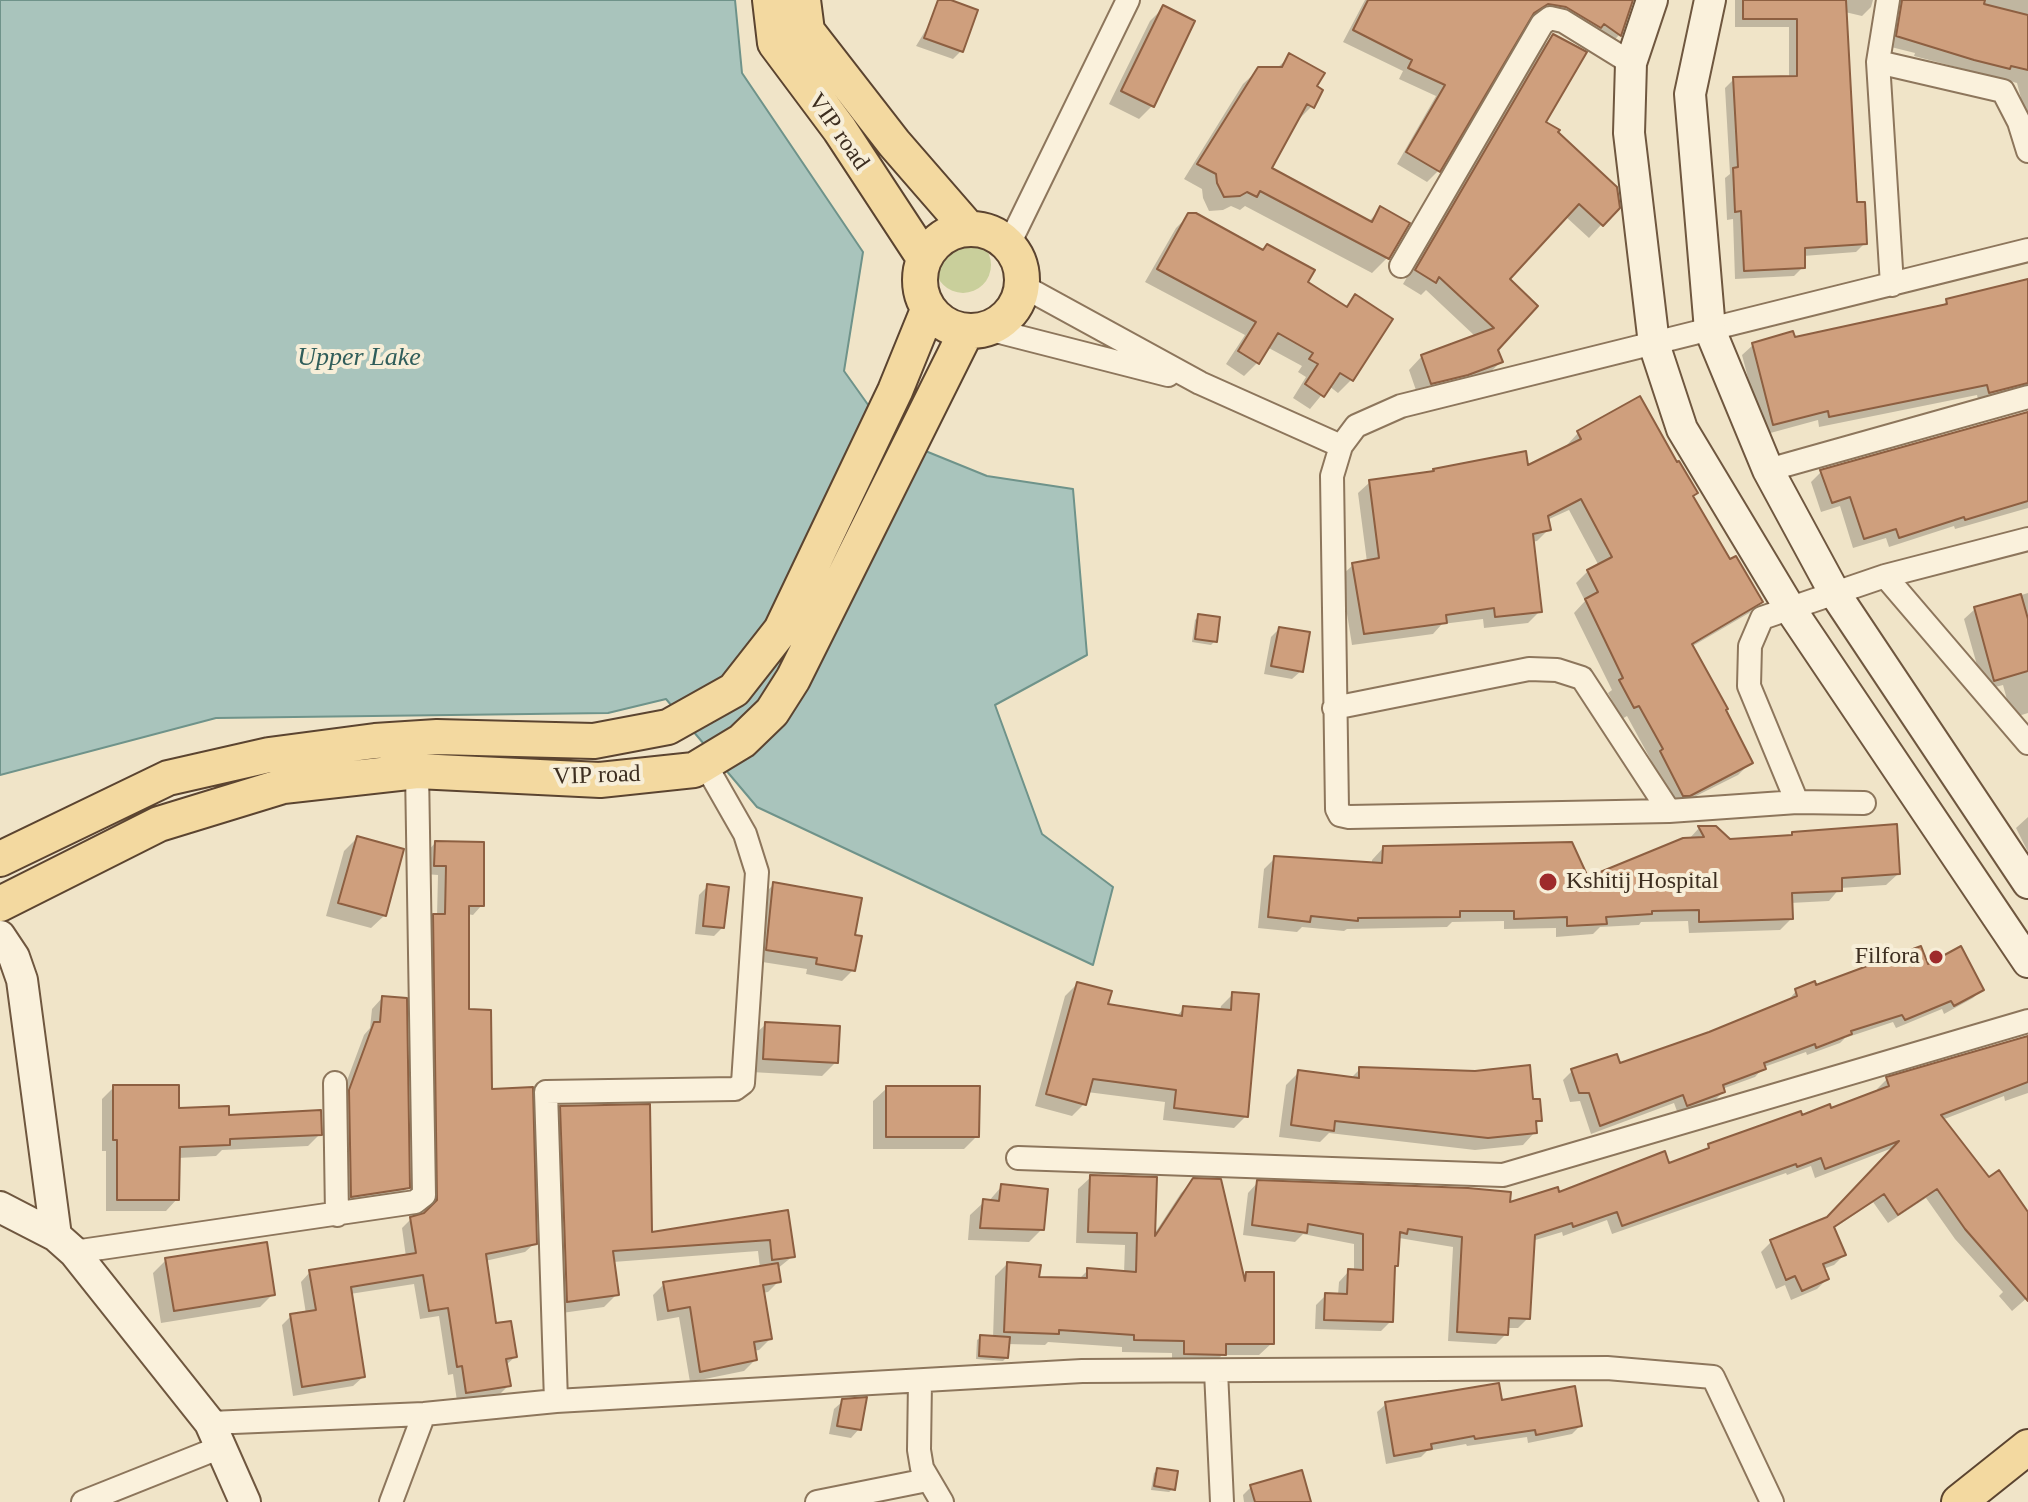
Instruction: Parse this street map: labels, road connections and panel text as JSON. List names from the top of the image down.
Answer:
{
  "streets": {
    "main road": ["VIP road"]
  },
  "water": ["Upper Lake"],
  "places": ["Kshitij Hospital", "Filfora"]
}
